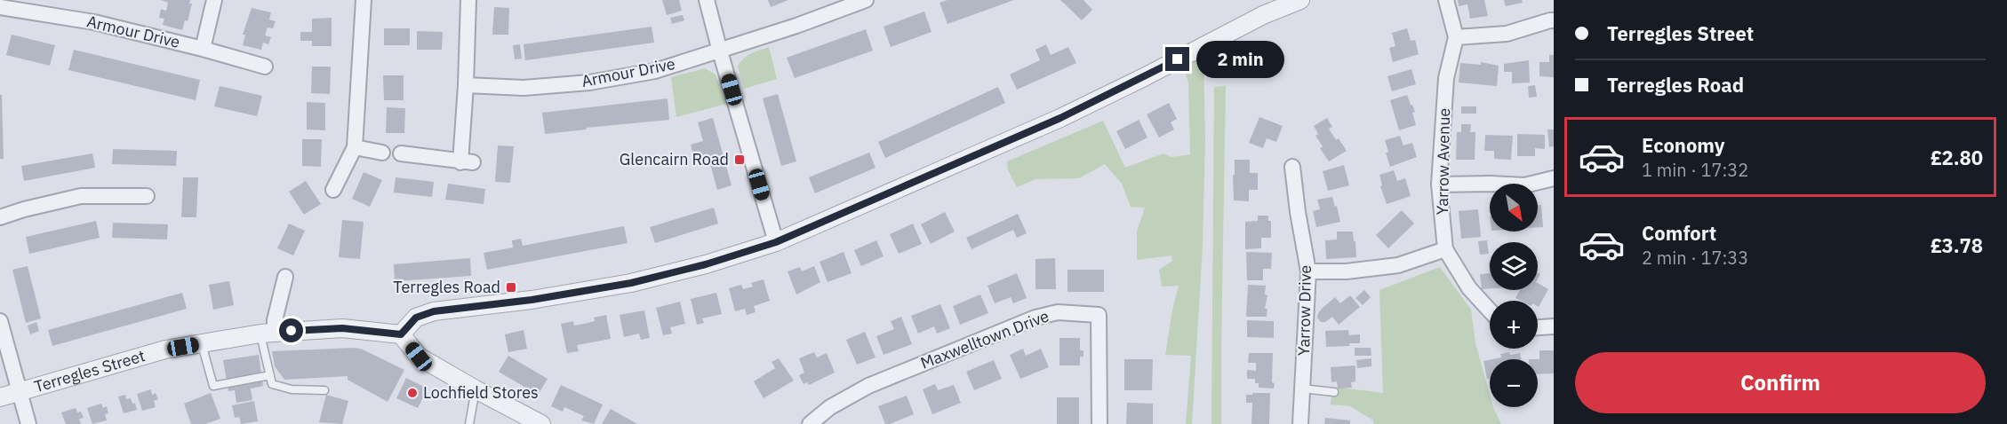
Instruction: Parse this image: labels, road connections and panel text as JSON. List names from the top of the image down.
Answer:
{
  "streets": {
    "street": [
      "Armour Drive",
      "Yarrow Avenue",
      "Yarrow Drive",
      "Maxwelltown Drive",
      "Terregles Street"
    ]
  },
  "places": {
    "transit": ["Glencairn Road", "Terregles Road"],
    "other": ["Lochfield Stores"]
  },
  "north": "bottom right",
  "page": {
    "banner": ["Terregles Street", "Terregles Road"],
    "bubble": "2 min",
    "list": [
      {
        "name": "Economy",
        "note": "1 min · 17:32",
        "value": "£2.80"
      },
      {
        "name": "Comfort",
        "note": "2 min · 17:33",
        "value": "£3.78"
      }
    ],
    "map_buttons": ["+", "−"],
    "buttons": "Confirm"
  }
}
